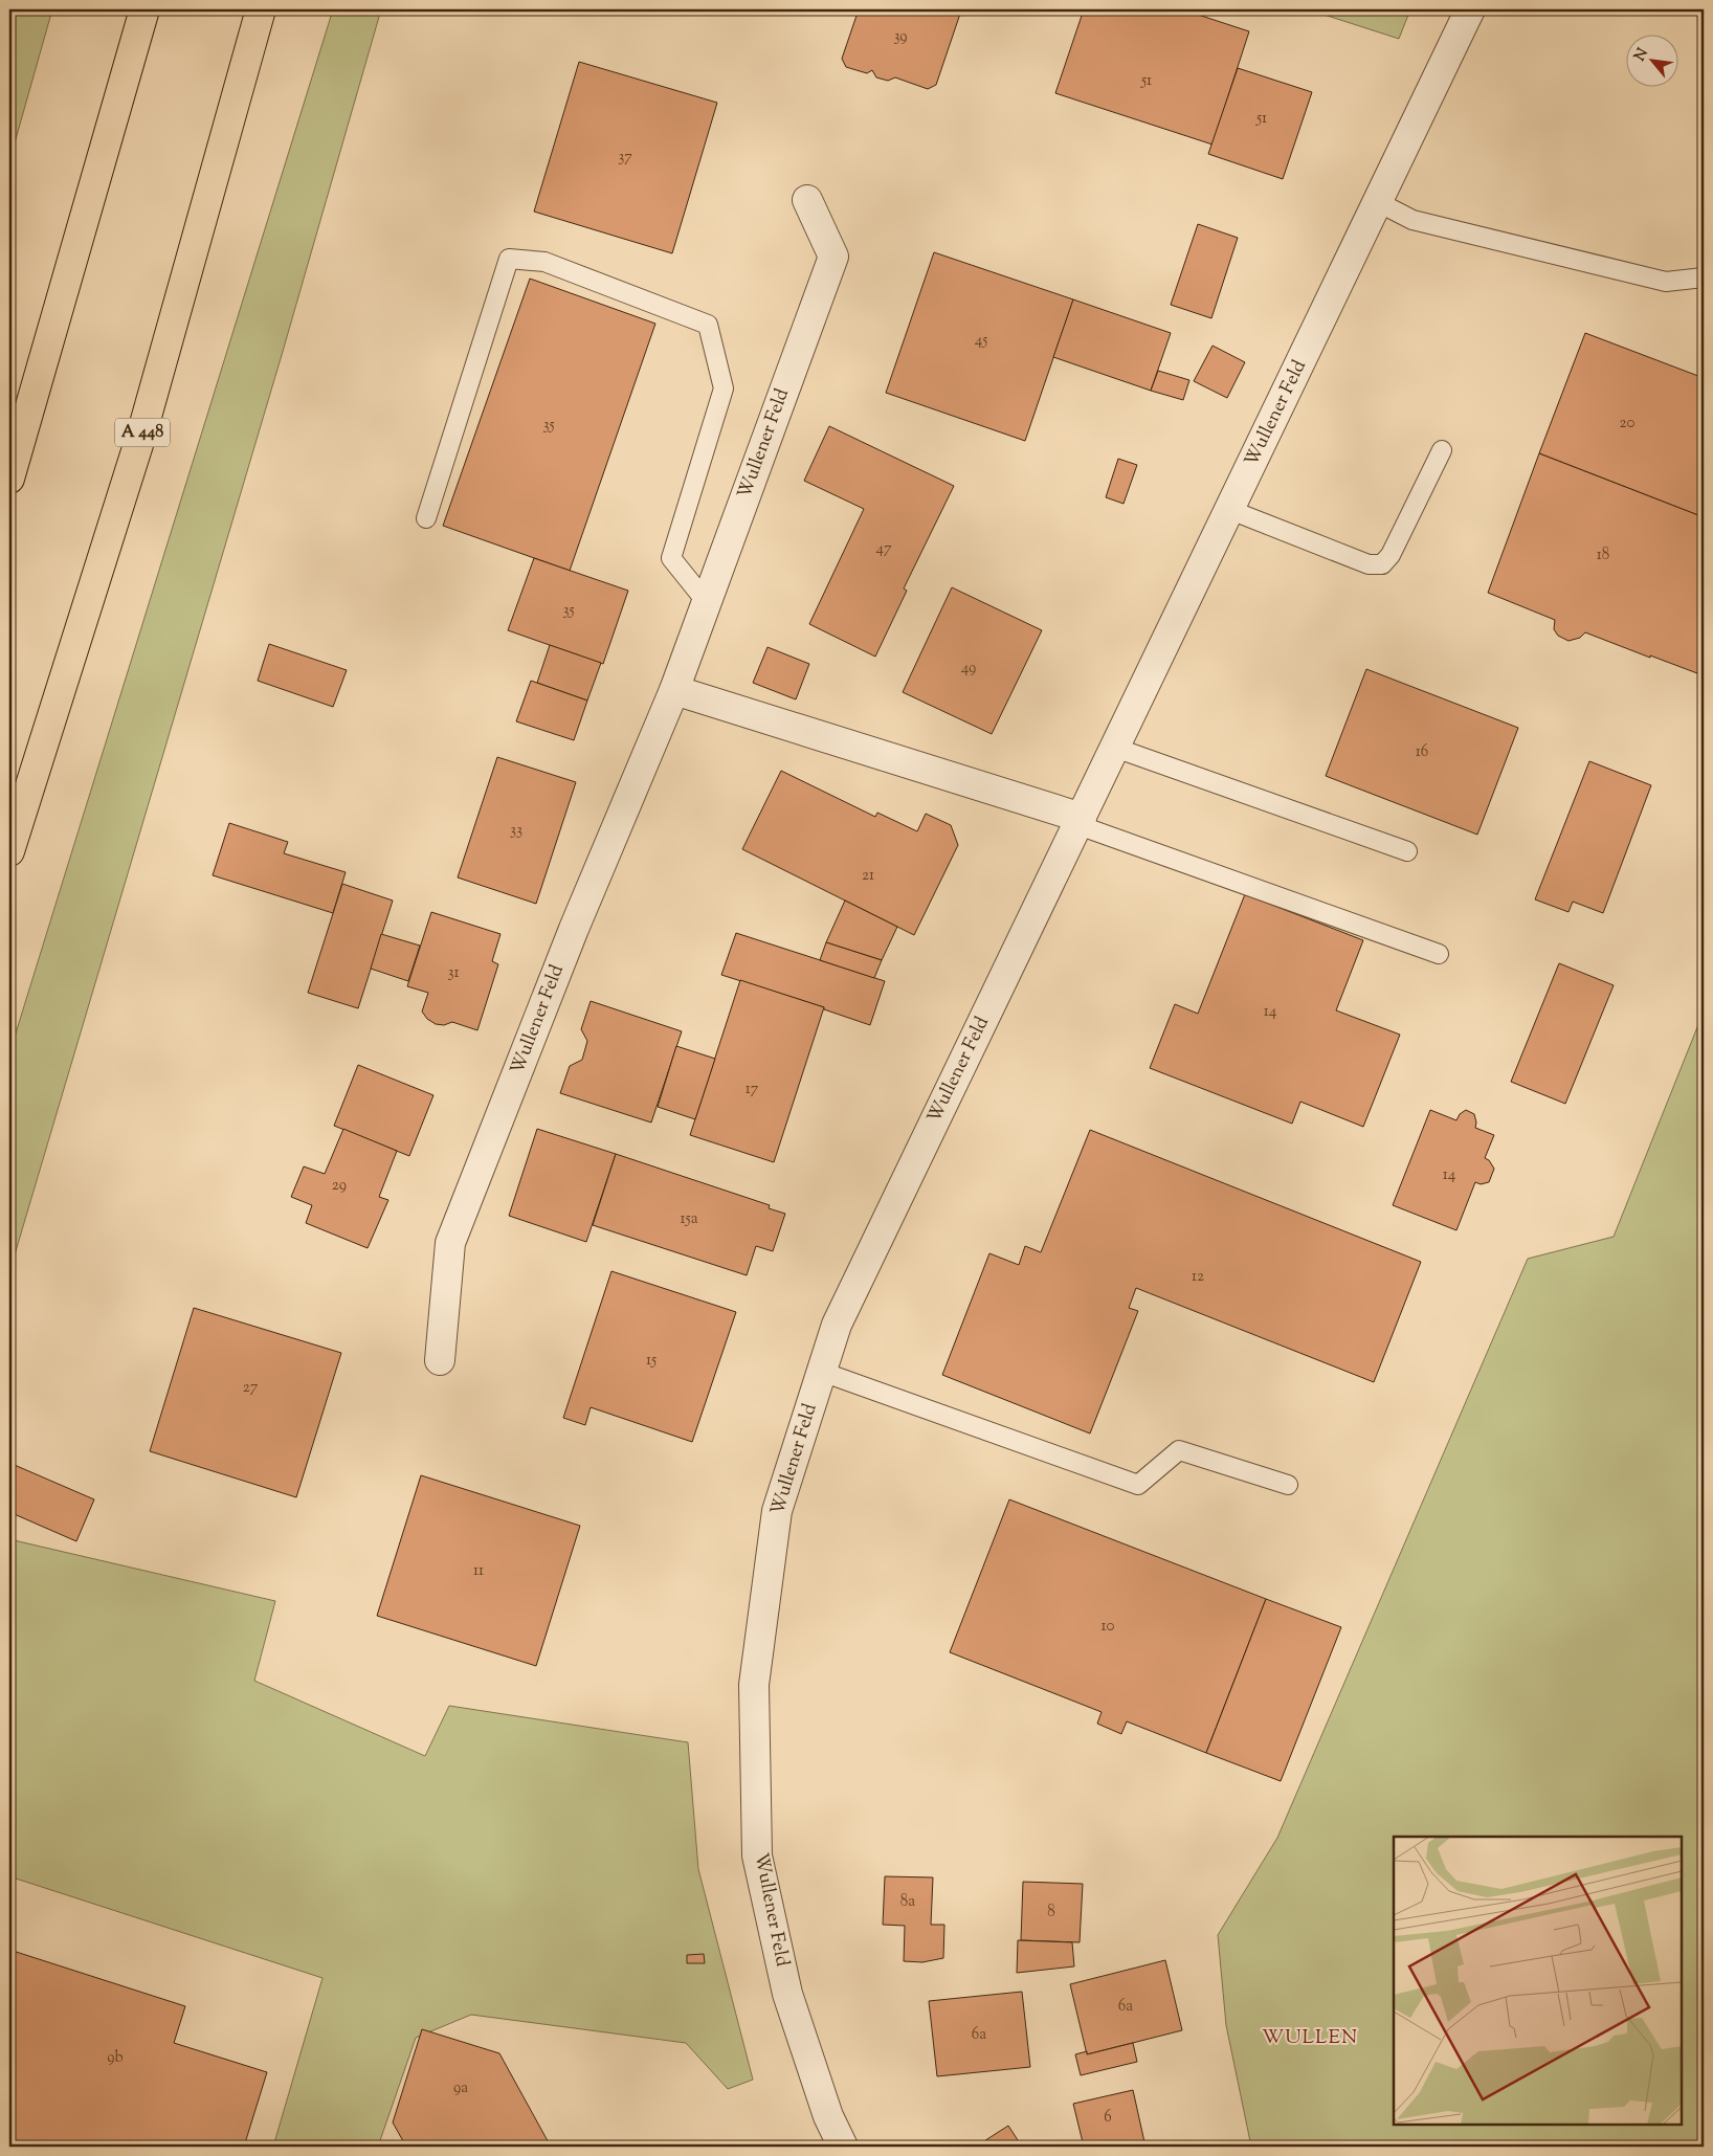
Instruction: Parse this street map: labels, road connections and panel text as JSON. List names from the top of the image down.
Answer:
{
  "streets": {
    "highway": ["A 448"],
    "street": ["Wullener Feld"]
  },
  "districts": ["WULLEN"],
  "house_numbers": [
    "39",
    "51",
    "51",
    "37",
    "45",
    "20",
    "35",
    "47",
    "18",
    "35",
    "49",
    "16",
    "33",
    "21",
    "31",
    "14",
    "17",
    "14",
    "29",
    "15a",
    "12",
    "15",
    "27",
    "11",
    "10",
    "8a",
    "8",
    "6a",
    "6a",
    "9b",
    "9a",
    "6"
  ],
  "north": "top left"
}
